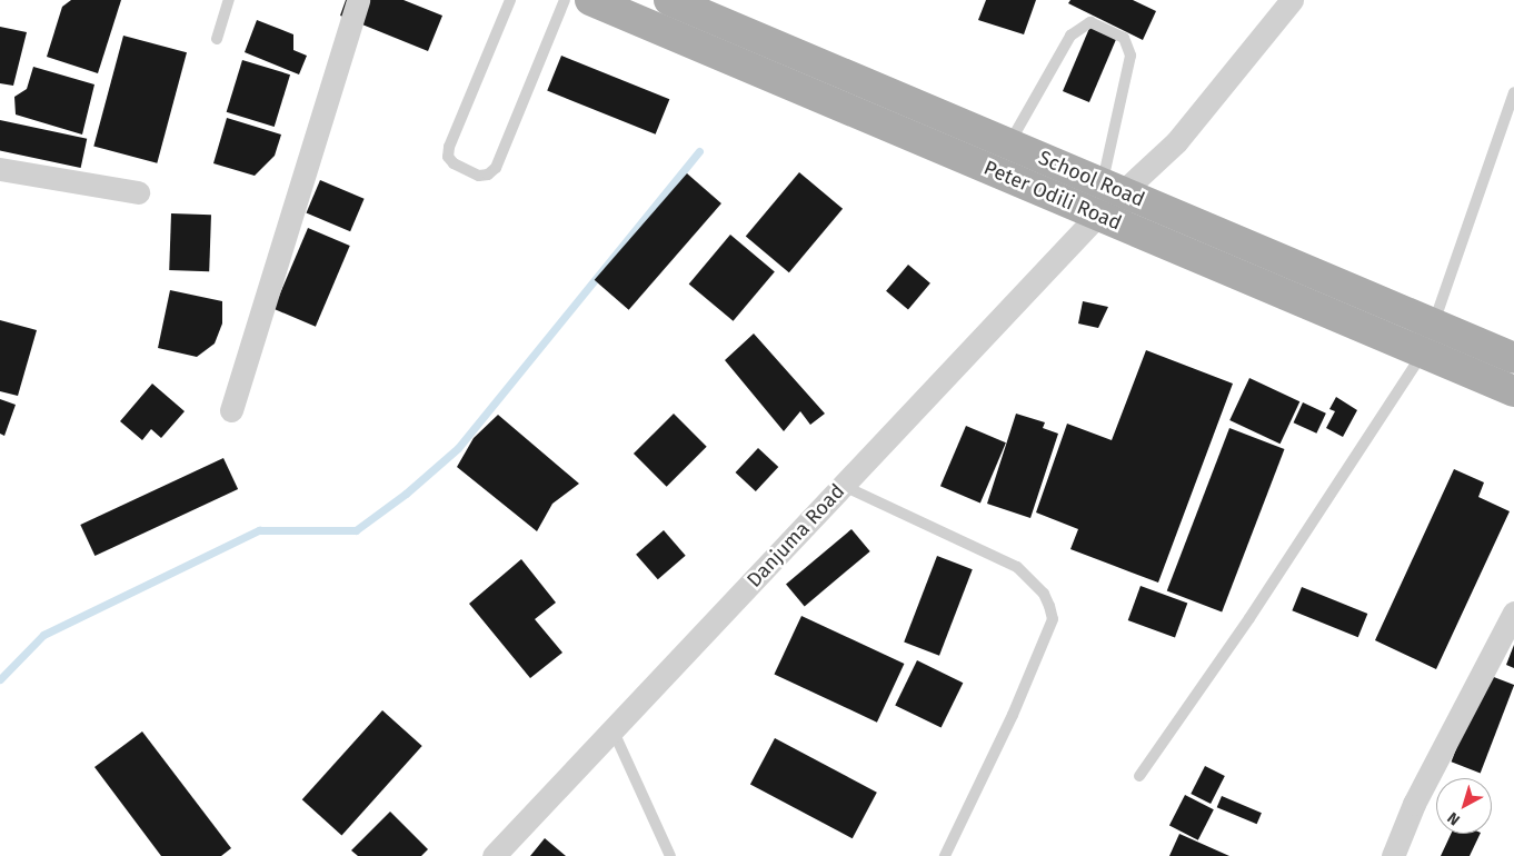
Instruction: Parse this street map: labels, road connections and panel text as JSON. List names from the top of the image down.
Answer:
{
  "streets": {
    "main road": ["School Road", "Peter Odili Road"],
    "street": ["Danjuma Road"]
  },
  "crossings": [
    ["School Road", "Danjuma Road"],
    ["Peter Odili Road", "Danjuma Road"]
  ],
  "north": "bottom left"
}
